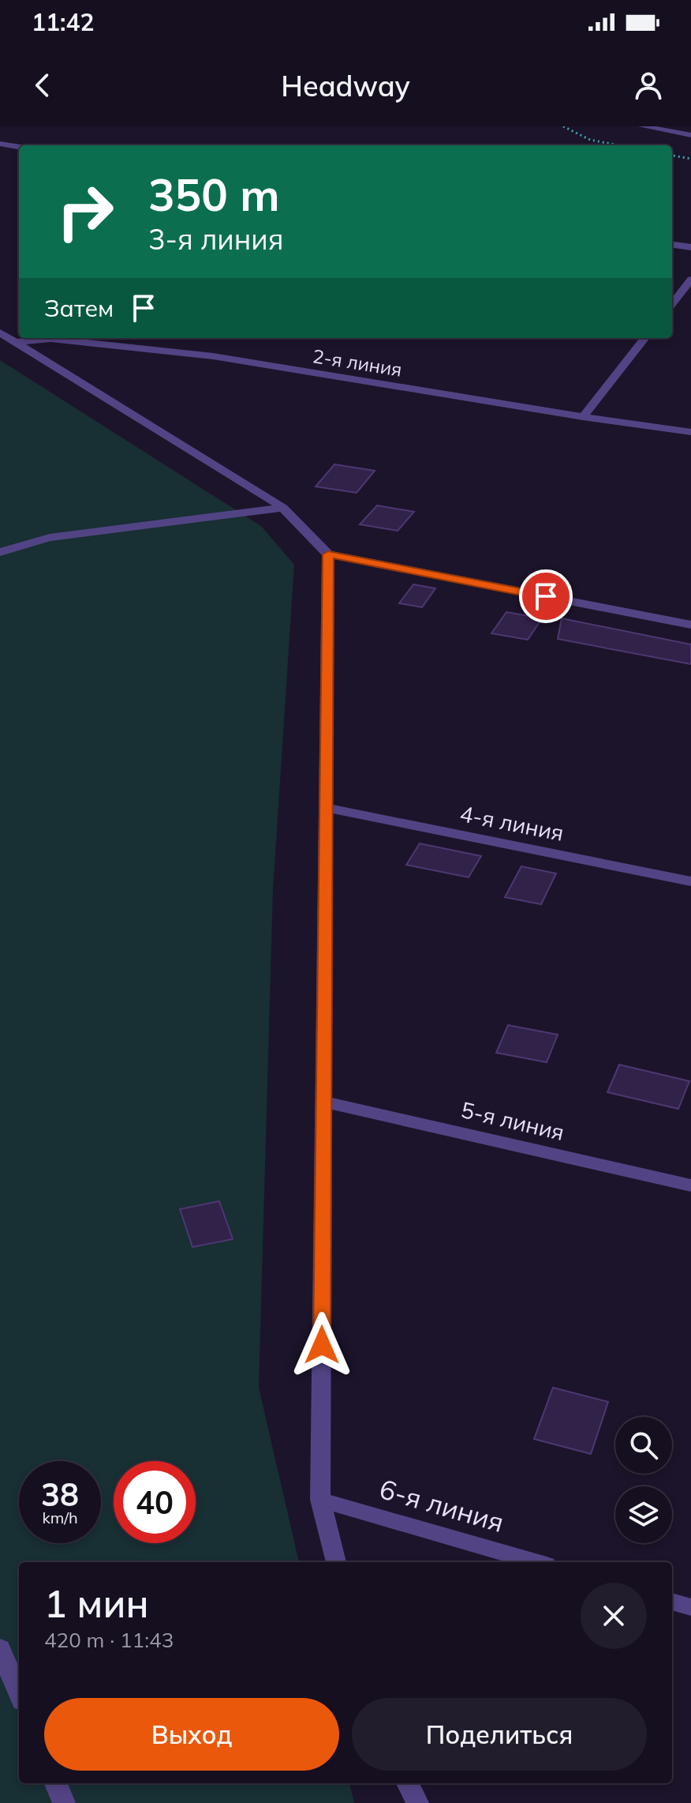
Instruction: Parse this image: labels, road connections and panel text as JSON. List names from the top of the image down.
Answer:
{
  "streets": {
    "street": [
      "2-я линия",
      "4-я линия",
      "5-я линия",
      "6-я линия"
    ]
  },
  "page": {
    "status": "11:42",
    "header": "Headway",
    "turn": ["350 m", "3-я линия"],
    "then": "Затем",
    "speed": "38 km/h",
    "limit": "40",
    "heading": ["1 мин", "420 m · 11:43"],
    "buttons": ["Выход", "Поделиться"]
  }
}
